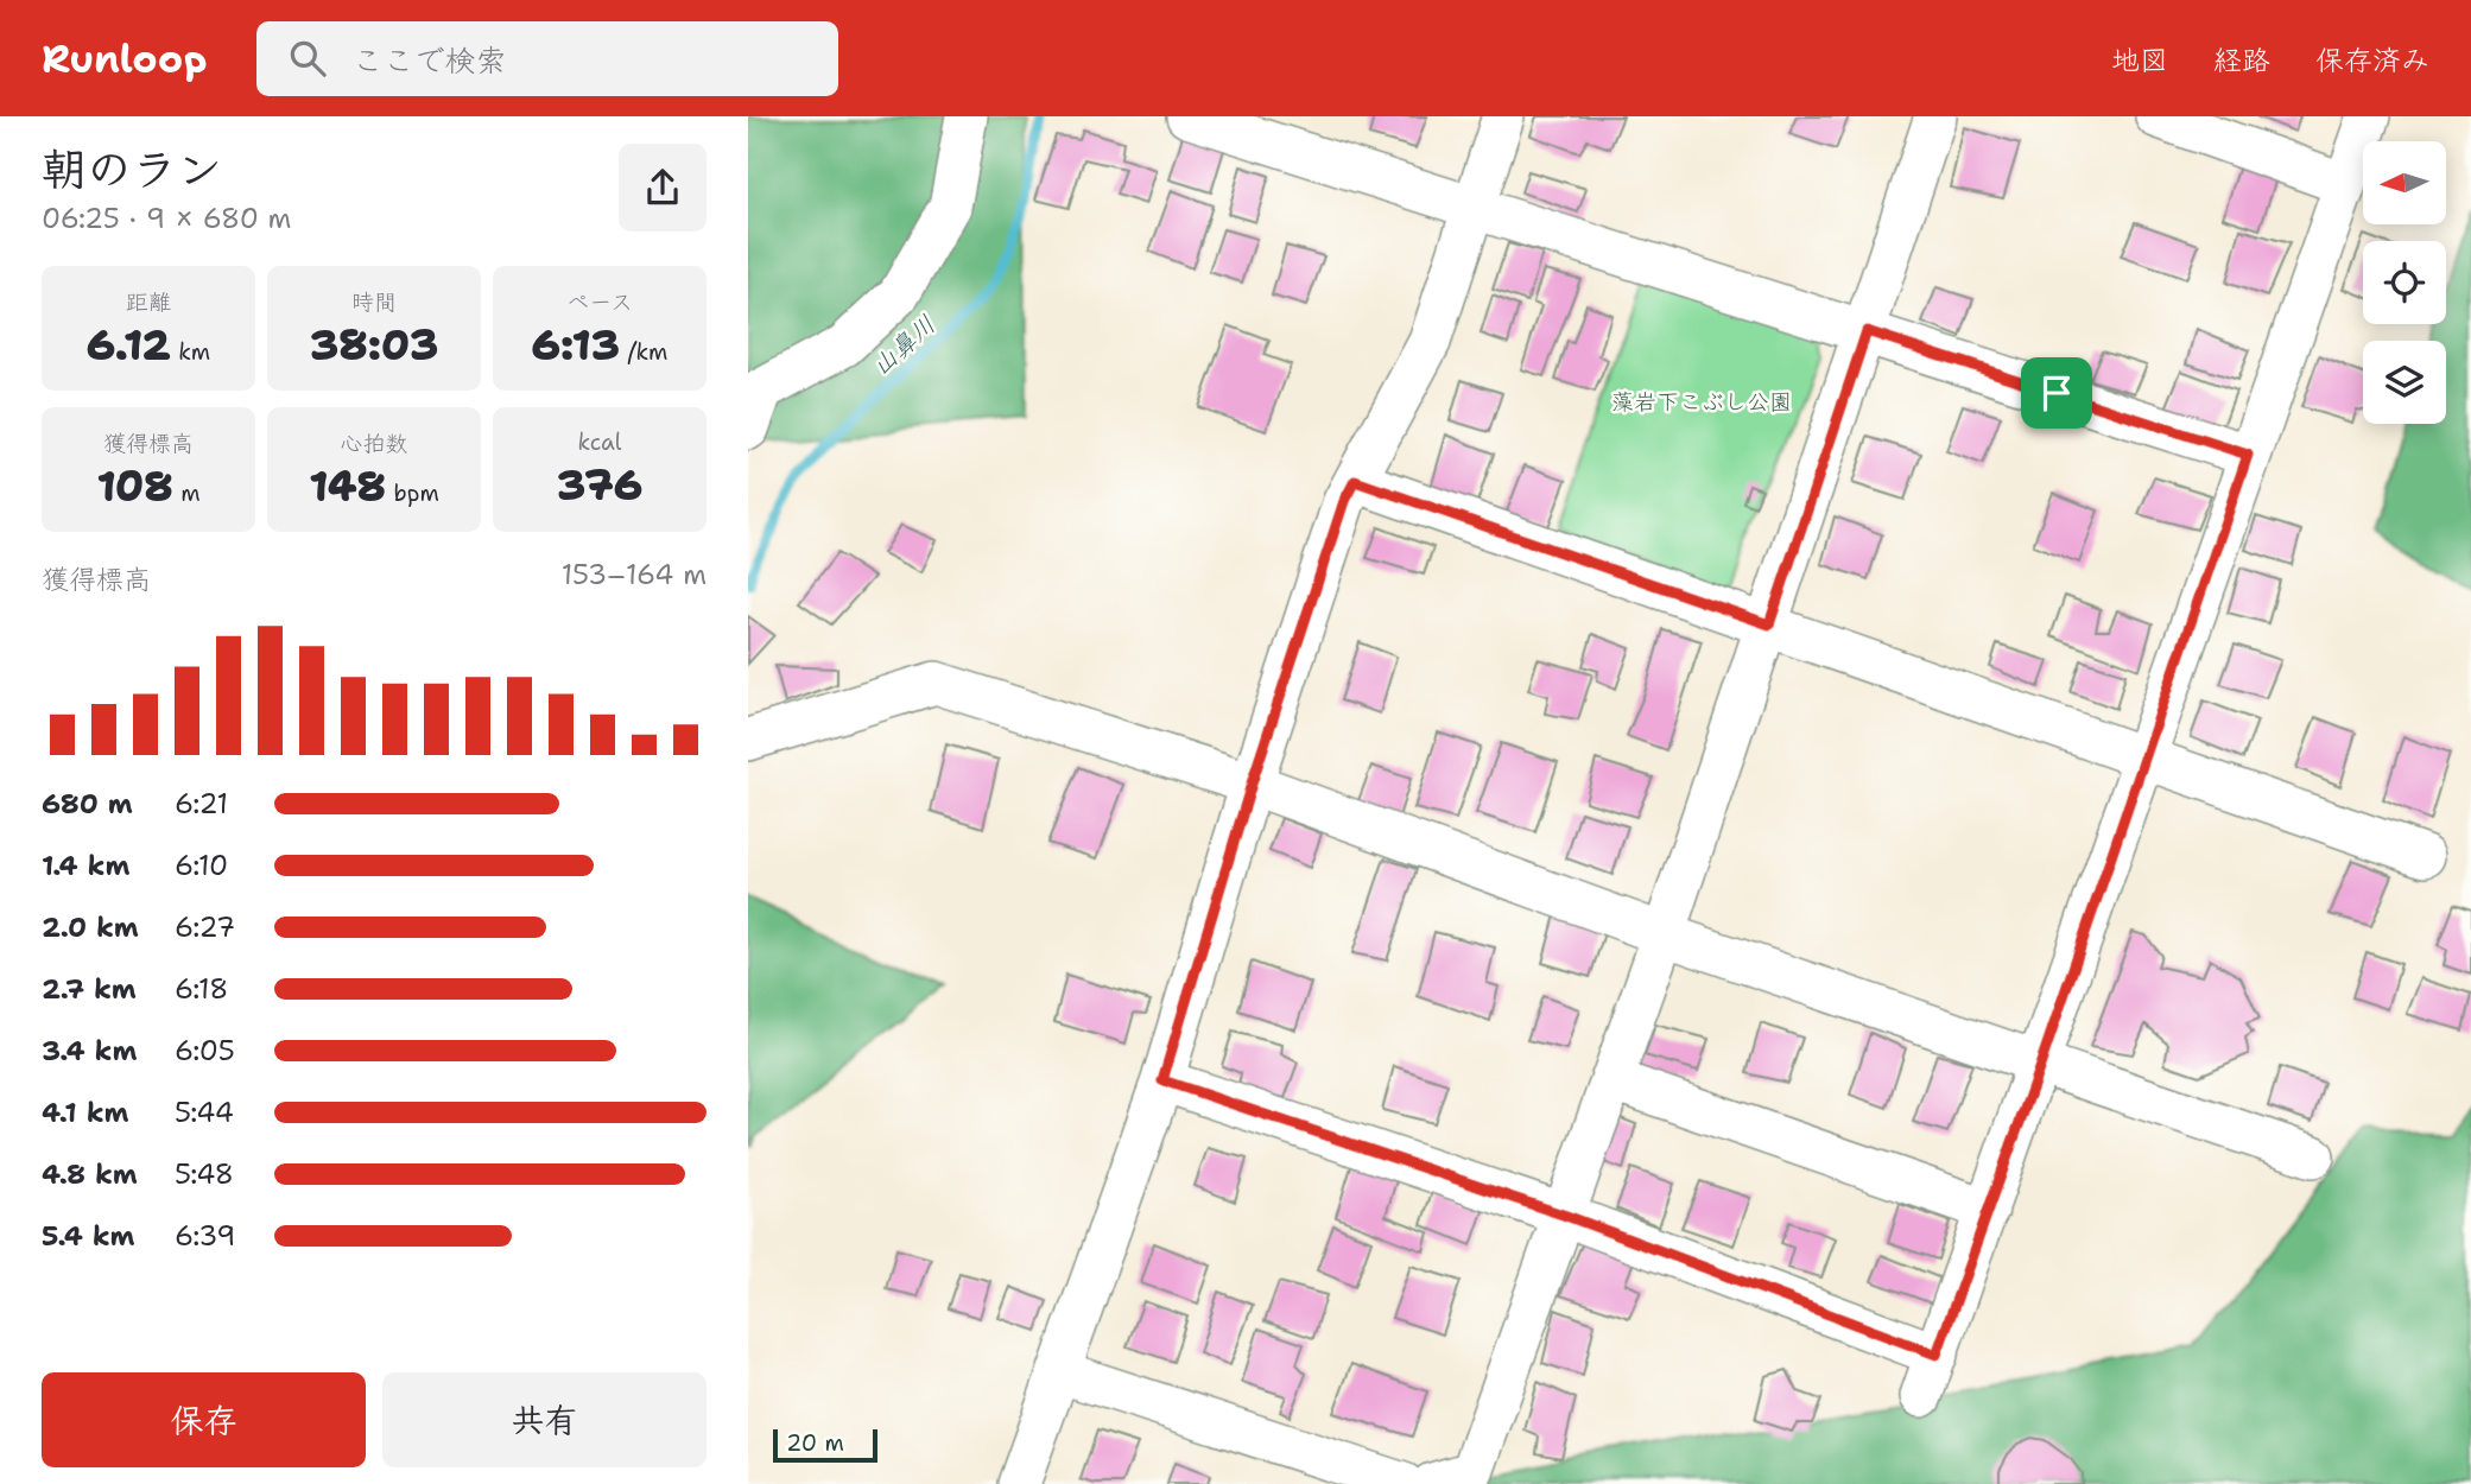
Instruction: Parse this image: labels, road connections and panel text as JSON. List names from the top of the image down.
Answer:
{
  "water": ["山鼻川"],
  "parks": ["藻岩下こぶし公園"],
  "scale_bar": "20 m",
  "north": "left",
  "page": {
    "header": "Runloop",
    "search": "ここで検索",
    "nav": ["地図", "経路", "保存済み"],
    "heading": ["朝のラン", "06:25 · 9 × 680 m"],
    "stats": [
      ["距離", "6.12 km"],
      ["時間", "38:03"],
      ["ペース", "6:13 /km"],
      ["獲得標高", "108 m"],
      ["心拍数", "148 bpm"],
      ["kcal", "376"]
    ],
    "chart": ["獲得標高", "153–164 m"],
    "list": [
      {
        "name": "680 m",
        "note": "6:21"
      },
      {
        "name": "1.4 km",
        "note": "6:10"
      },
      {
        "name": "2.0 km",
        "note": "6:27"
      },
      {
        "name": "2.7 km",
        "note": "6:18"
      },
      {
        "name": "3.4 km",
        "note": "6:05"
      },
      {
        "name": "4.1 km",
        "note": "5:44"
      },
      {
        "name": "4.8 km",
        "note": "5:48"
      },
      {
        "name": "5.4 km",
        "note": "6:39"
      }
    ],
    "buttons": ["保存", "共有"],
    "scale": "20 m"
  }
}
